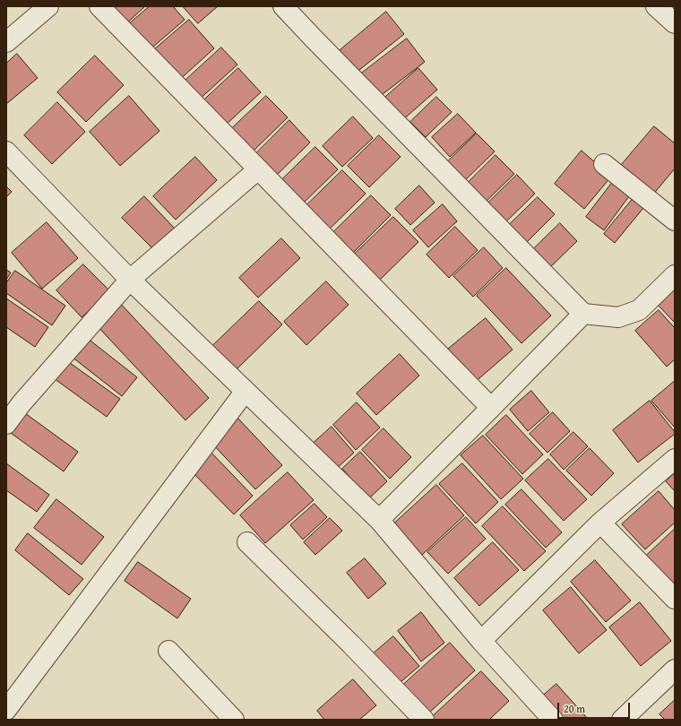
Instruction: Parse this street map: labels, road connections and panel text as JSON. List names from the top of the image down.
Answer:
{
  "scale_bar": "20 m"
}
